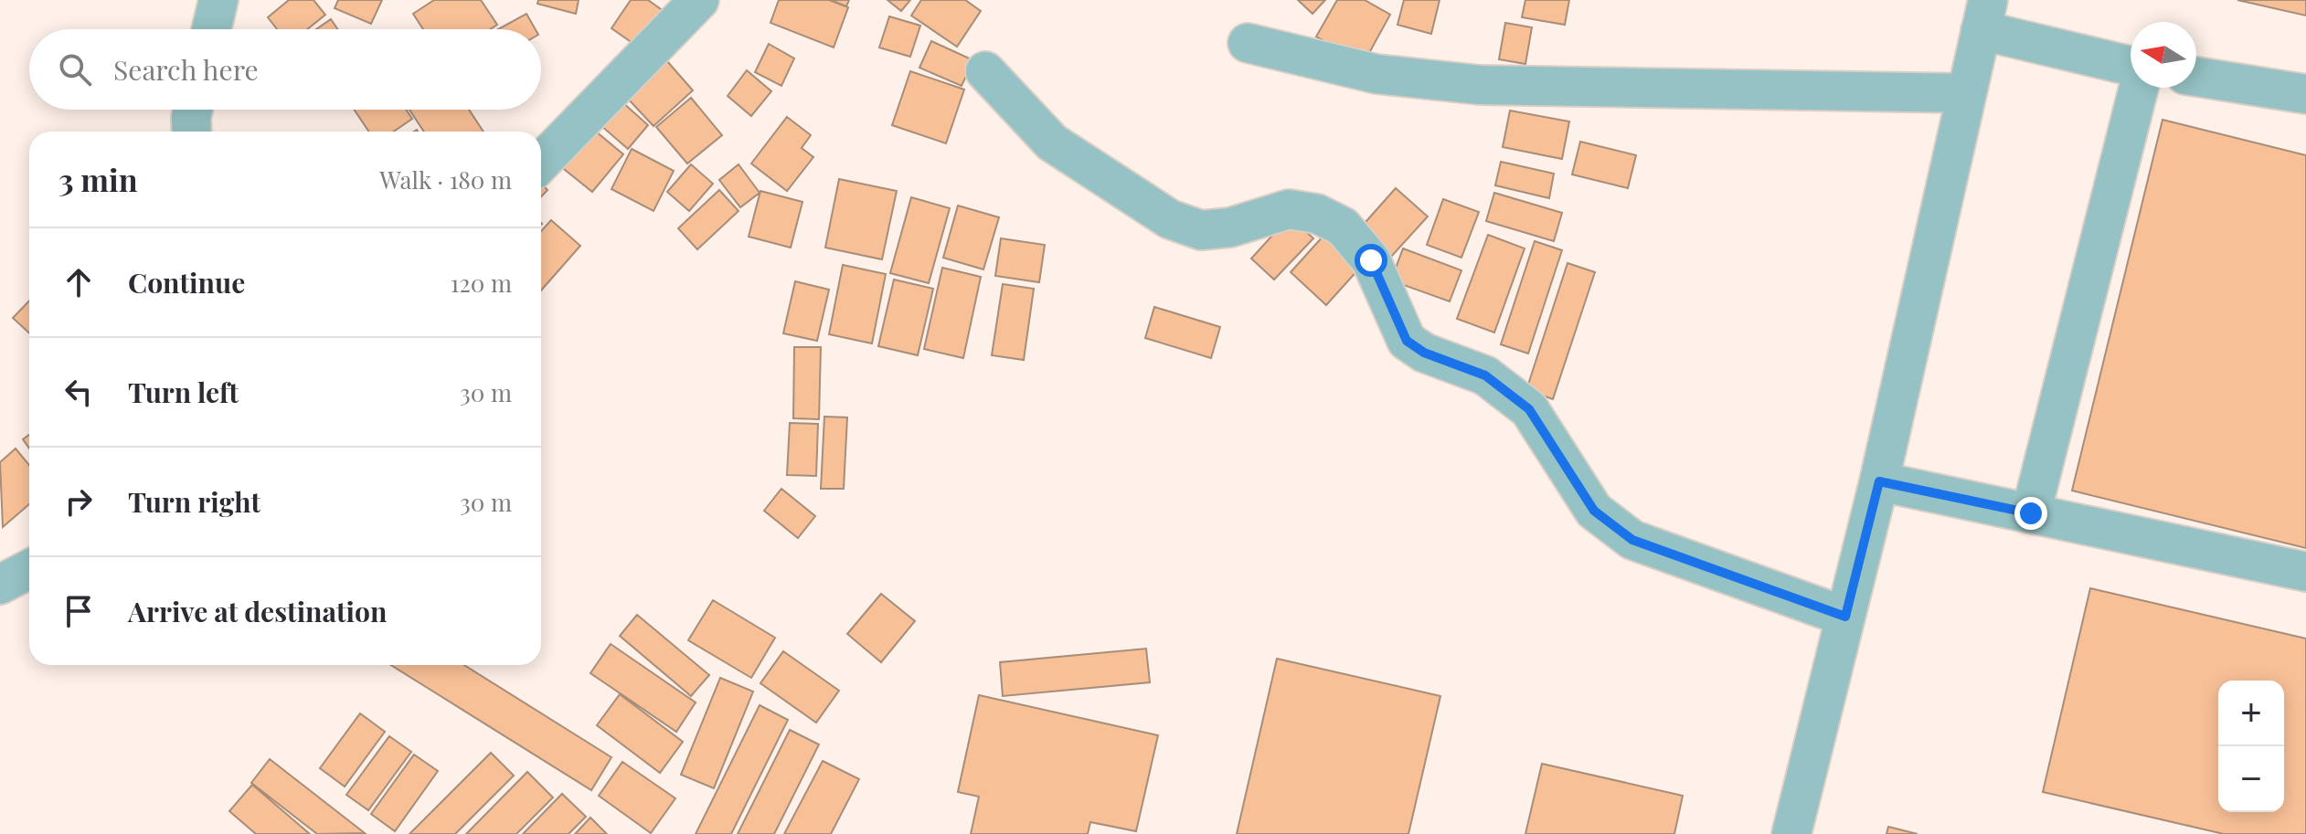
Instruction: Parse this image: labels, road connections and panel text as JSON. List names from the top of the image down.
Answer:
{
  "north": "left",
  "page": {
    "search": "Search here",
    "heading": ["3 min", "Walk · 180 m"],
    "list": [
      ["Continue", "120 m"],
      ["Turn left", "30 m"],
      ["Turn right", "30 m"],
      "Arrive at destination"
    ],
    "map_buttons": ["+", "−"]
  }
}
